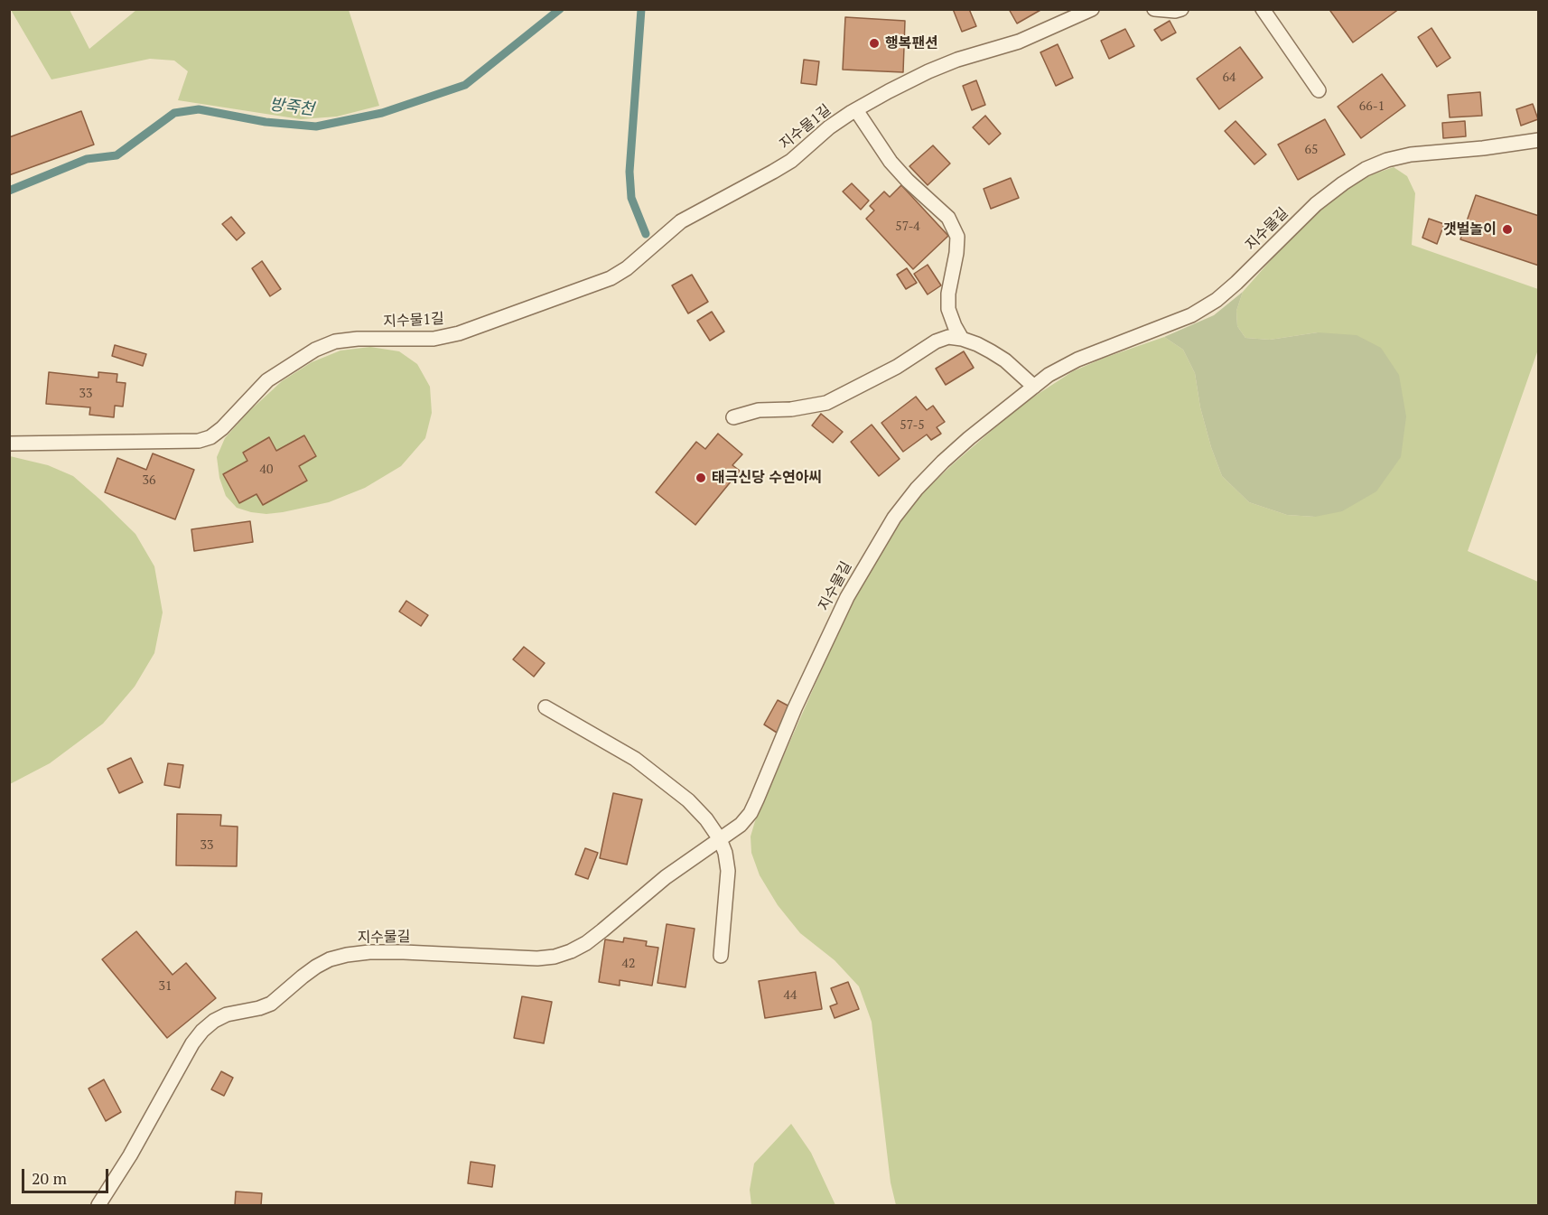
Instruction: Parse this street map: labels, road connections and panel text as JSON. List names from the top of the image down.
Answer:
{
  "streets": {
    "lane": ["지수물1길", "지수물길"]
  },
  "water": ["방죽천"],
  "places": ["행복팬션", "갯벌놀이", "태극신당 수연아씨"],
  "house_numbers": [
    "64",
    "66-1",
    "65",
    "57-4",
    "33",
    "57-5",
    "40",
    "36",
    "33",
    "42",
    "31",
    "44"
  ],
  "scale_bar": "20 m"
}
